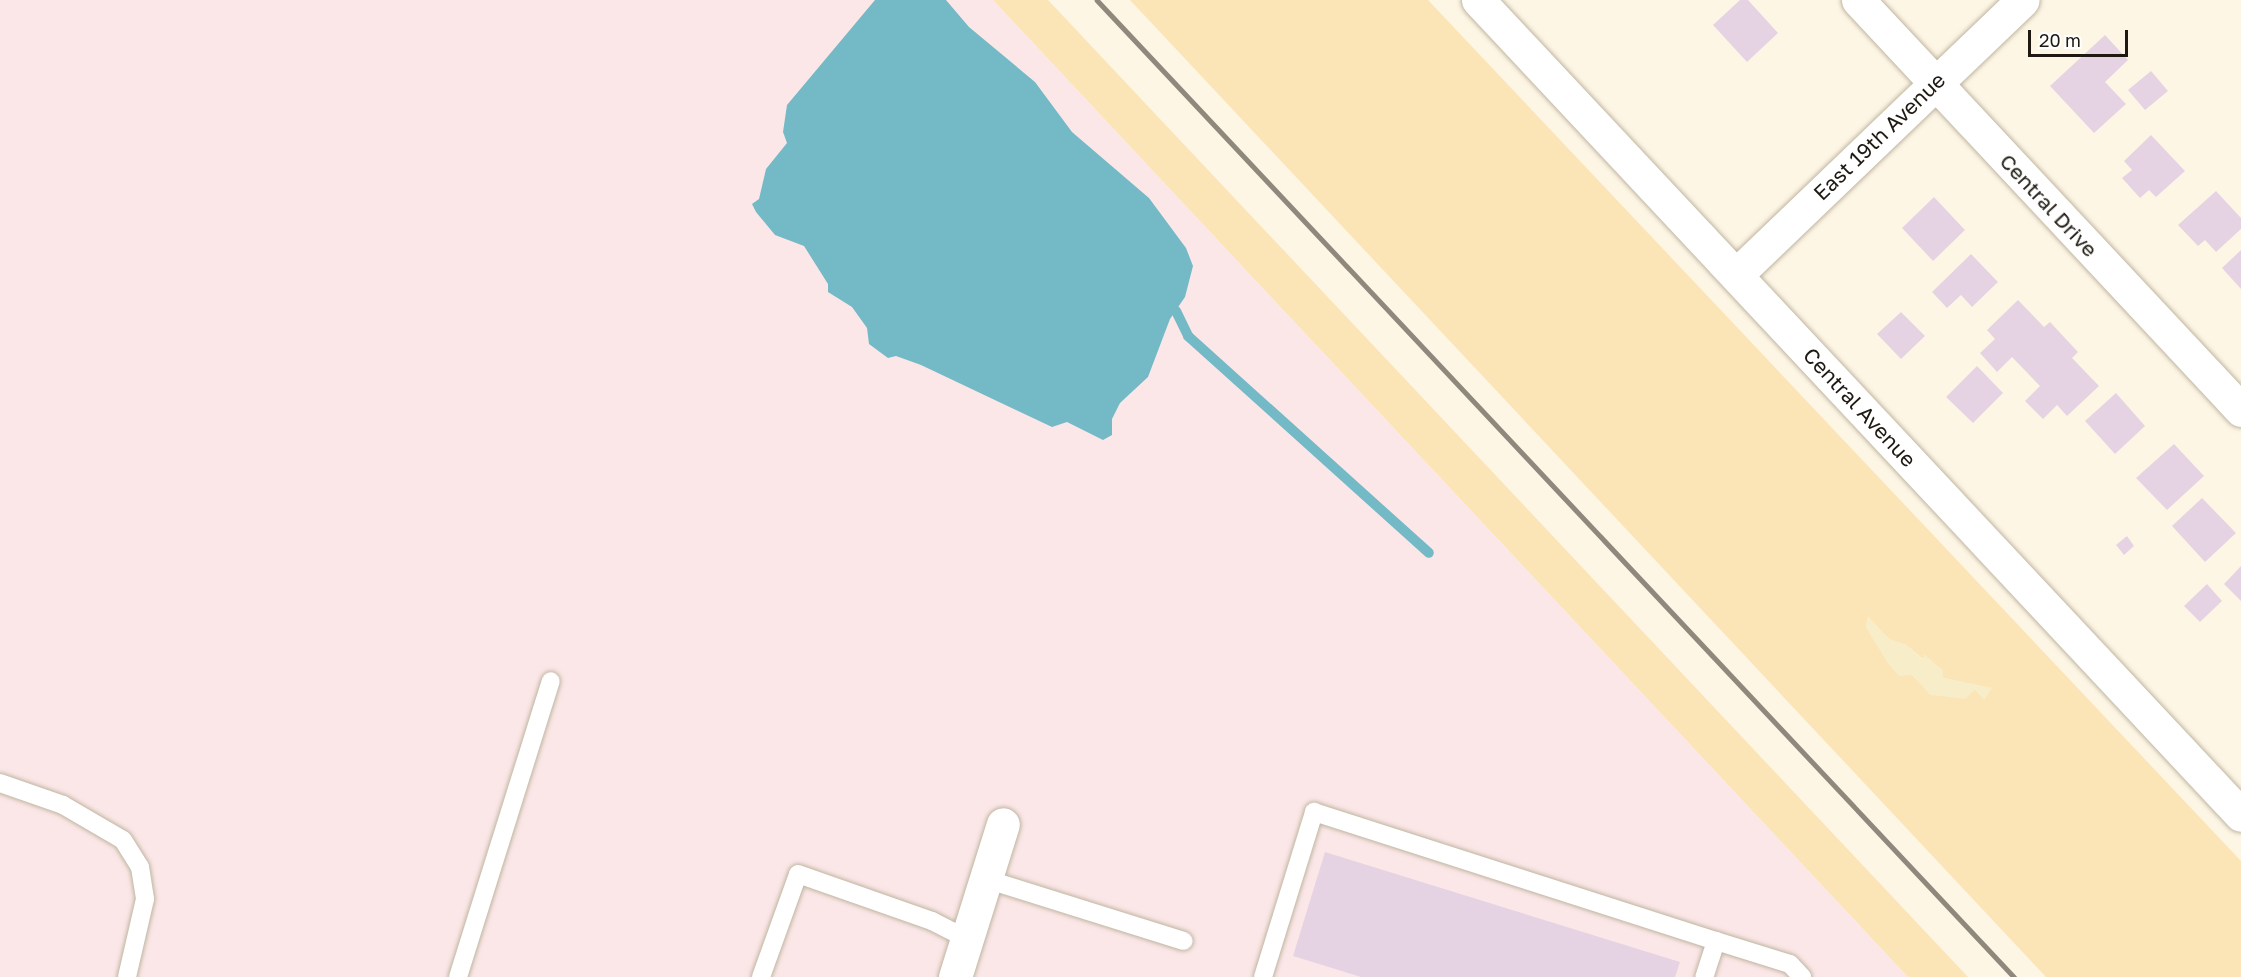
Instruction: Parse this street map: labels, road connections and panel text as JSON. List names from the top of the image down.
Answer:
{
  "streets": {
    "street": ["East 19th Avenue", "Central Drive", "Central Avenue"]
  },
  "crossings": [
    ["East 19th Avenue", "Central Drive"],
    ["East 19th Avenue", "Central Avenue"]
  ],
  "scale_bar": "20 m"
}
